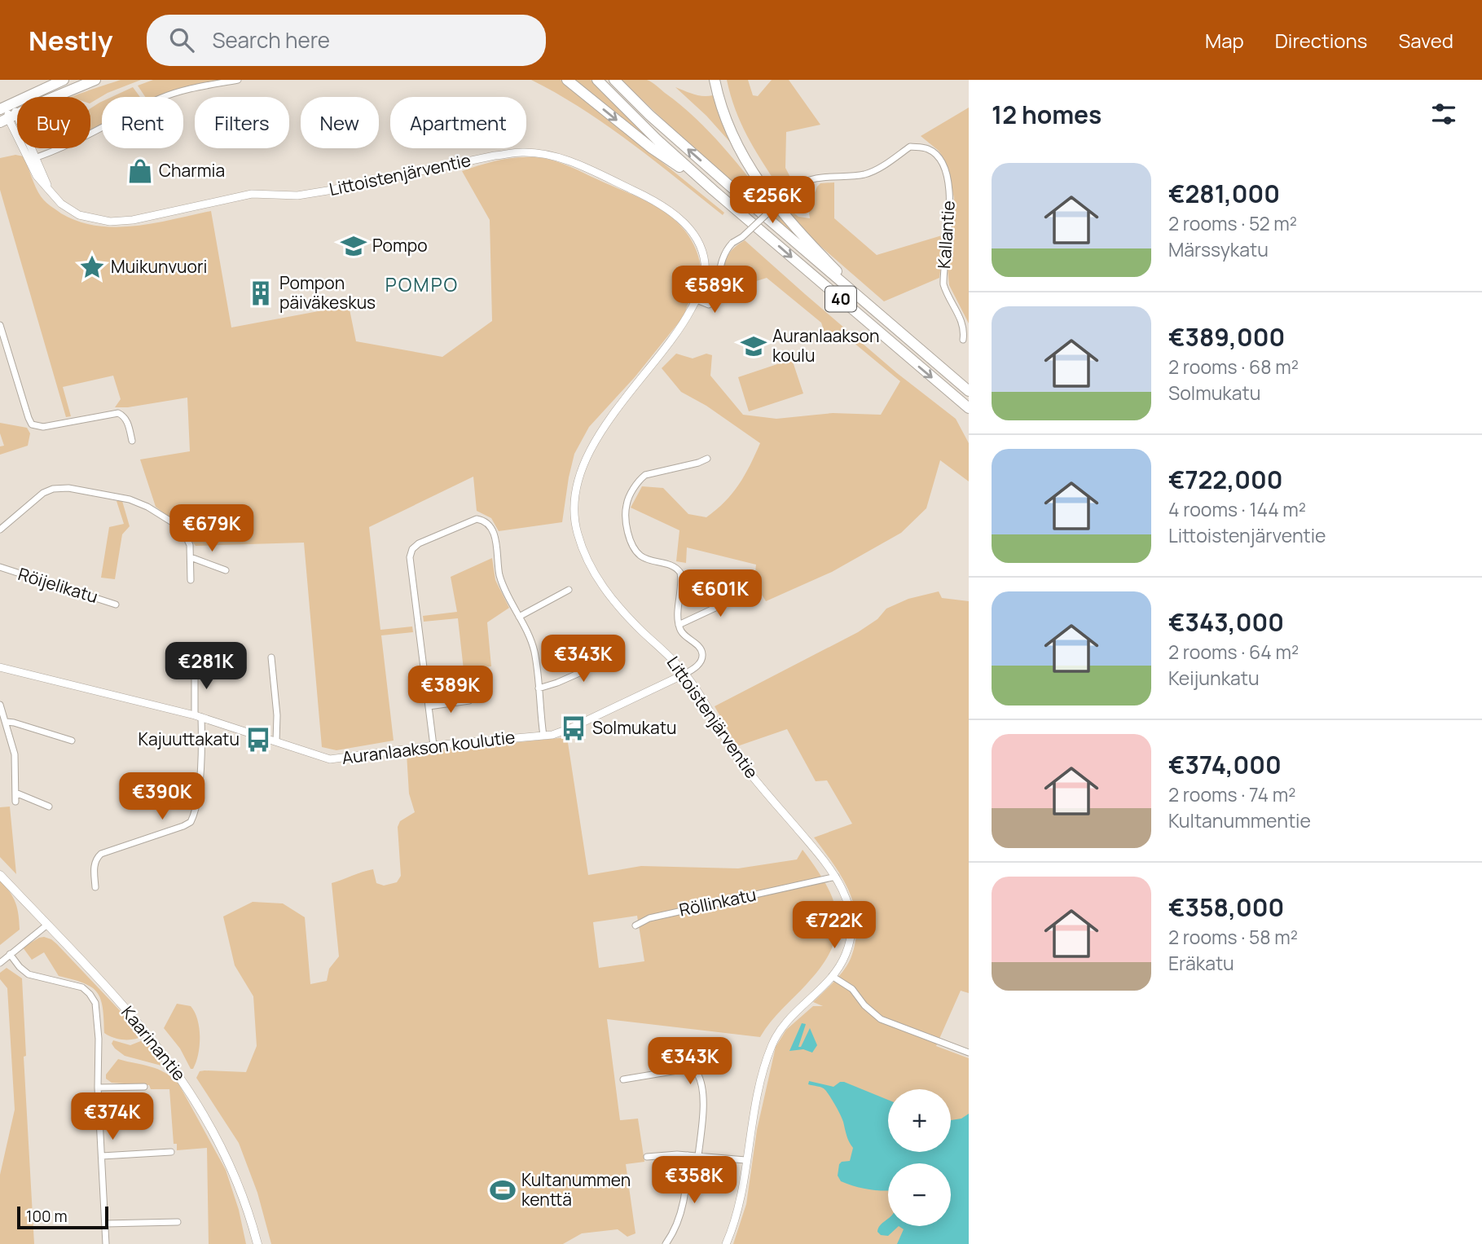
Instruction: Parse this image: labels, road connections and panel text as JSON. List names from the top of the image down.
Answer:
{
  "streets": {
    "highway": ["40"],
    "main road": ["Kaarinantie"],
    "street": [
      "Littoistenjärventie",
      "Kallantie",
      "Röijelikatu",
      "Auranlaakson koulutie",
      "Röllinkatu"
    ]
  },
  "crossings": [
    ["Littoistenjärventie", "Kallantie"],
    ["Littoistenjärventie", "Auranlaakson koulutie"],
    ["Littoistenjärventie", "Röllinkatu"]
  ],
  "districts": ["POMPO"],
  "places": {
    "shop": ["Charmia"],
    "school or university": ["Pompo", "Auranlaakson koulu"],
    "place": ["Muikunvuori"],
    "building": ["Pompon päiväkeskus"],
    "bus stop": ["Solmukatu", "Kajuuttakatu"],
    "sports": ["Kultanummen kenttä"]
  },
  "scale_bar": "100 m",
  "page": {
    "header": "Nestly",
    "search": "Search here",
    "nav": ["Map", "Directions", "Saved"],
    "heading": "12 homes",
    "chip": [
      "Buy",
      "Rent",
      "Filters",
      "New",
      "Apartment"
    ],
    "list": [
      {
        "name": "€281,000",
        "note": "2 rooms · 52 m² · Märssykatu"
      },
      {
        "name": "€389,000",
        "note": "2 rooms · 68 m² · Solmukatu"
      },
      {
        "name": "€722,000",
        "note": "4 rooms · 144 m² · Littoistenjärventie"
      },
      {
        "name": "€343,000",
        "note": "2 rooms · 64 m² · Keijunkatu"
      },
      {
        "name": "€374,000",
        "note": "2 rooms · 74 m² · Kultanummentie"
      },
      {
        "name": "€358,000",
        "note": "2 rooms · 58 m² · Eräkatu"
      }
    ],
    "price": [
      "€256K",
      "€589K",
      "€679K",
      "€601K",
      "€343K",
      "€281K",
      "€389K",
      "€390K",
      "€722K",
      "€343K",
      "€374K",
      "€358K"
    ],
    "map_buttons": ["+", "−"],
    "scale": "100 m"
  }
}
